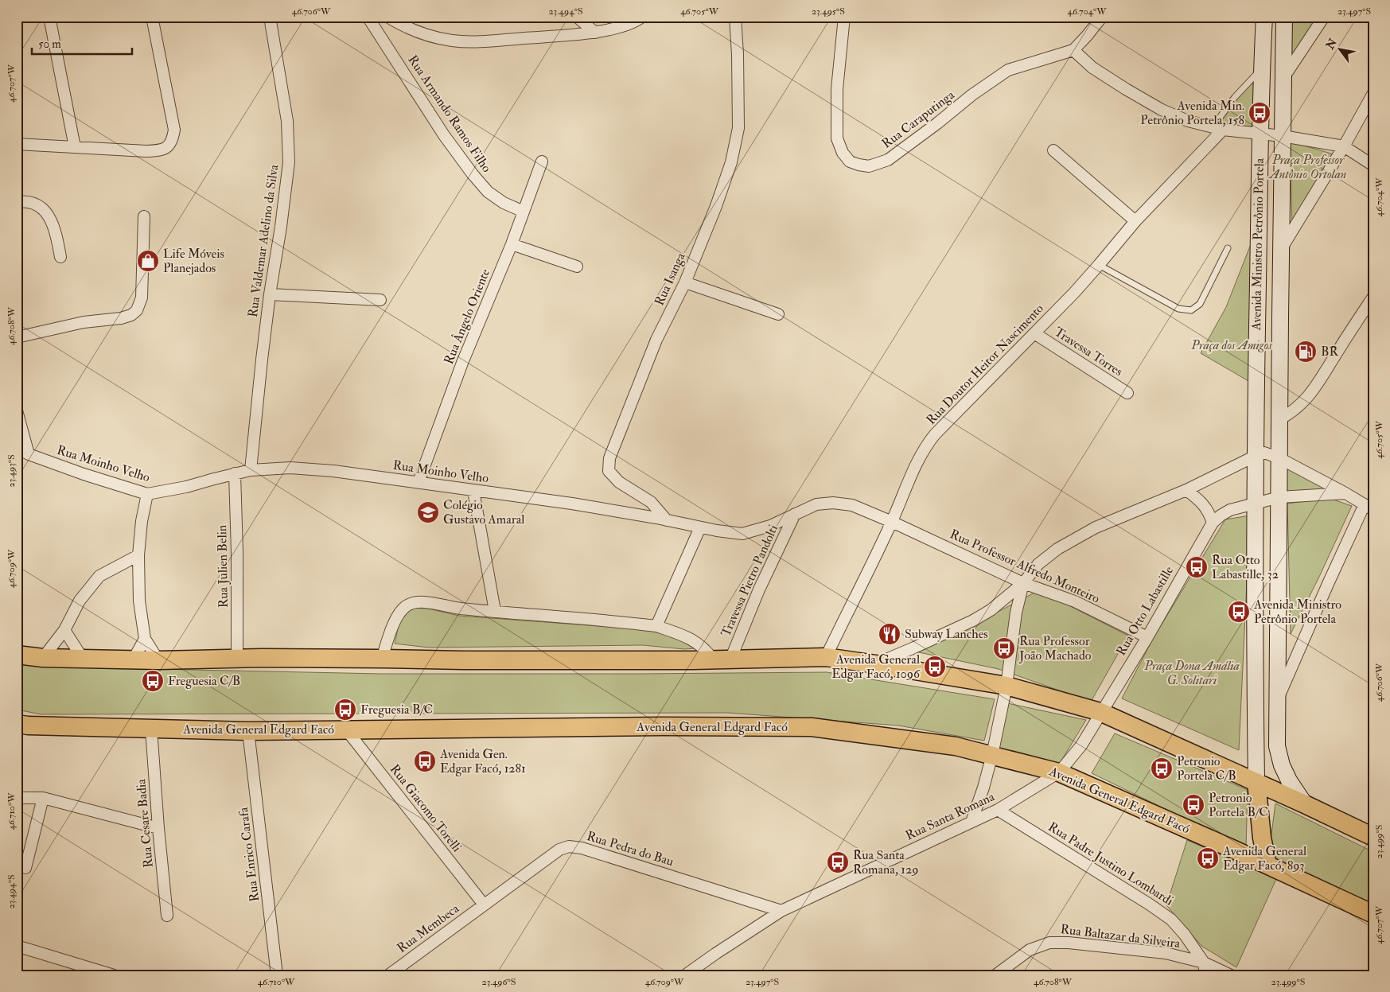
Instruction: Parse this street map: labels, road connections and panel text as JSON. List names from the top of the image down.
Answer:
{
  "streets": {
    "main road": ["Avenida Ministro Petrônio Portela", "Avenida General Edgard Facó"],
    "street": [
      "Rua Armando Ramos Filho",
      "Rua Caraputinga",
      "Rua Valdemar Adelino da Silva",
      "Rua Isanga",
      "Rua Ângelo Oriente",
      "Travessa Torres",
      "Rua Doutor Heitor Nascimento",
      "Rua Moinho Velho",
      "Rua Julien Belin",
      "Rua Professor Alfredo Monteiro",
      "Travessa Pietro Pandolti",
      "Rua Otto Labastille",
      "Rua Giacomo Torelli",
      "Rua Santa Romana",
      "Rua Cesare Badia",
      "Rua Pedra do Bau",
      "Rua Enrico Carafa",
      "Rua Padre Justino Lombardi",
      "Rua Membeca",
      "Rua Baltazar da Silveira"
    ]
  },
  "crossings": [
    ["Rua Armando Ramos Filho", "Rua Ângelo Oriente"],
    ["Rua Valdemar Adelino da Silva", "Rua Moinho Velho"],
    ["Avenida Ministro Petrônio Portela", "Rua Otto Labastille"],
    ["Rua Isanga", "Rua Moinho Velho"],
    ["Rua Ângelo Oriente", "Rua Moinho Velho"],
    ["Travessa Torres", "Rua Doutor Heitor Nascimento"],
    ["Rua Doutor Heitor Nascimento", "Rua Moinho Velho"],
    ["Rua Doutor Heitor Nascimento", "Rua Professor Alfredo Monteiro"],
    ["Rua Moinho Velho", "Rua Julien Belin"],
    ["Rua Moinho Velho", "Rua Professor Alfredo Monteiro"],
    ["Rua Moinho Velho", "Travessa Pietro Pandolti"],
    ["Rua Professor Alfredo Monteiro", "Rua Otto Labastille"],
    ["Rua Otto Labastille", "Avenida General Edgard Facó"],
    ["Rua Otto Labastille", "Rua Santa Romana"],
    ["Avenida General Edgard Facó", "Rua Giacomo Torelli"],
    ["Avenida General Edgard Facó", "Rua Santa Romana"],
    ["Avenida General Edgard Facó", "Rua Cesare Badia"],
    ["Avenida General Edgard Facó", "Rua Enrico Carafa"],
    ["Rua Giacomo Torelli", "Rua Pedra do Bau"],
    ["Rua Giacomo Torelli", "Rua Membeca"],
    ["Rua Santa Romana", "Rua Pedra do Bau"],
    ["Rua Santa Romana", "Rua Padre Justino Lombardi"],
    ["Rua Pedra do Bau", "Rua Membeca"],
    ["Rua Padre Justino Lombardi", "Rua Baltazar da Silveira"]
  ],
  "parks": ["Praça Professor Antônio Ortolan", "Praça dos Amigos", "Praça Dona Amália G. Solitari"],
  "places": {
    "bus stop": [
      "Avenida Min. Petrônio Portela, 158",
      "Rua Otto Labastille, 32",
      "Avenida Ministro Petrônio Portela",
      "Rua Professor João Machado",
      "Avenida General Edgar Facó, 1096",
      "Freguesia C/B",
      "Freguesia B/C",
      "Avenida Gen. Edgar Facó, 1281",
      "Petronio Portela C/B",
      "Petronio Portela B/C",
      "Avenida General Edgar Facó, 893",
      "Rua Santa Romana, 129"
    ],
    "shop": ["Life Móveis Planejados"],
    "fuel station": ["BR"],
    "school or university": ["Colégio Gustavo Amaral"],
    "restaurant": ["Subway Lanches"]
  },
  "scale_bar": "50 m",
  "north": "top left",
  "coordinates": [
    "46.706°W",
    "23.494°S",
    "46.705°W",
    "23.495°S",
    "46.704°W",
    "23.497°S",
    "46.707°W",
    "46.708°W",
    "23.493°S",
    "46.709°W",
    "46.710°W",
    "23.499°S",
    "23.496°S"
  ]
}
